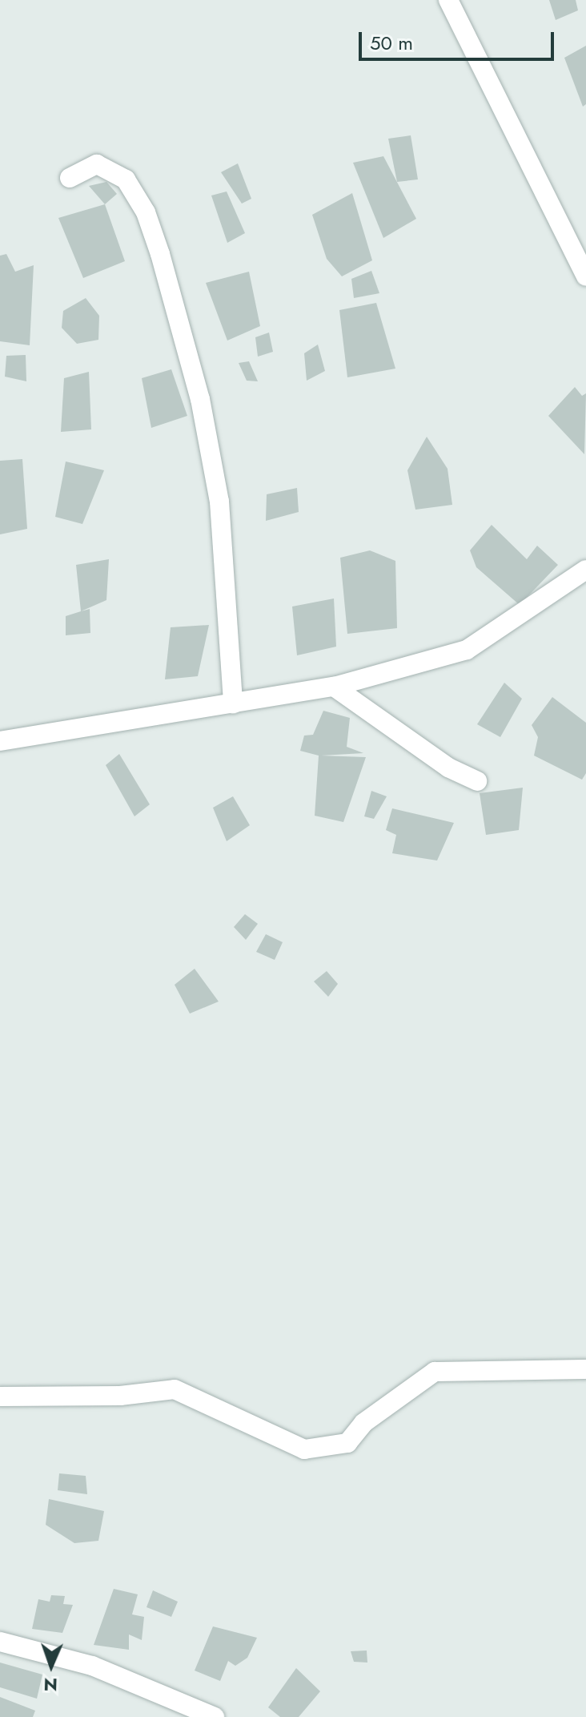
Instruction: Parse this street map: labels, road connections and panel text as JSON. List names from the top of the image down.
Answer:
{
  "scale_bar": "50 m",
  "north": "bottom"
}
